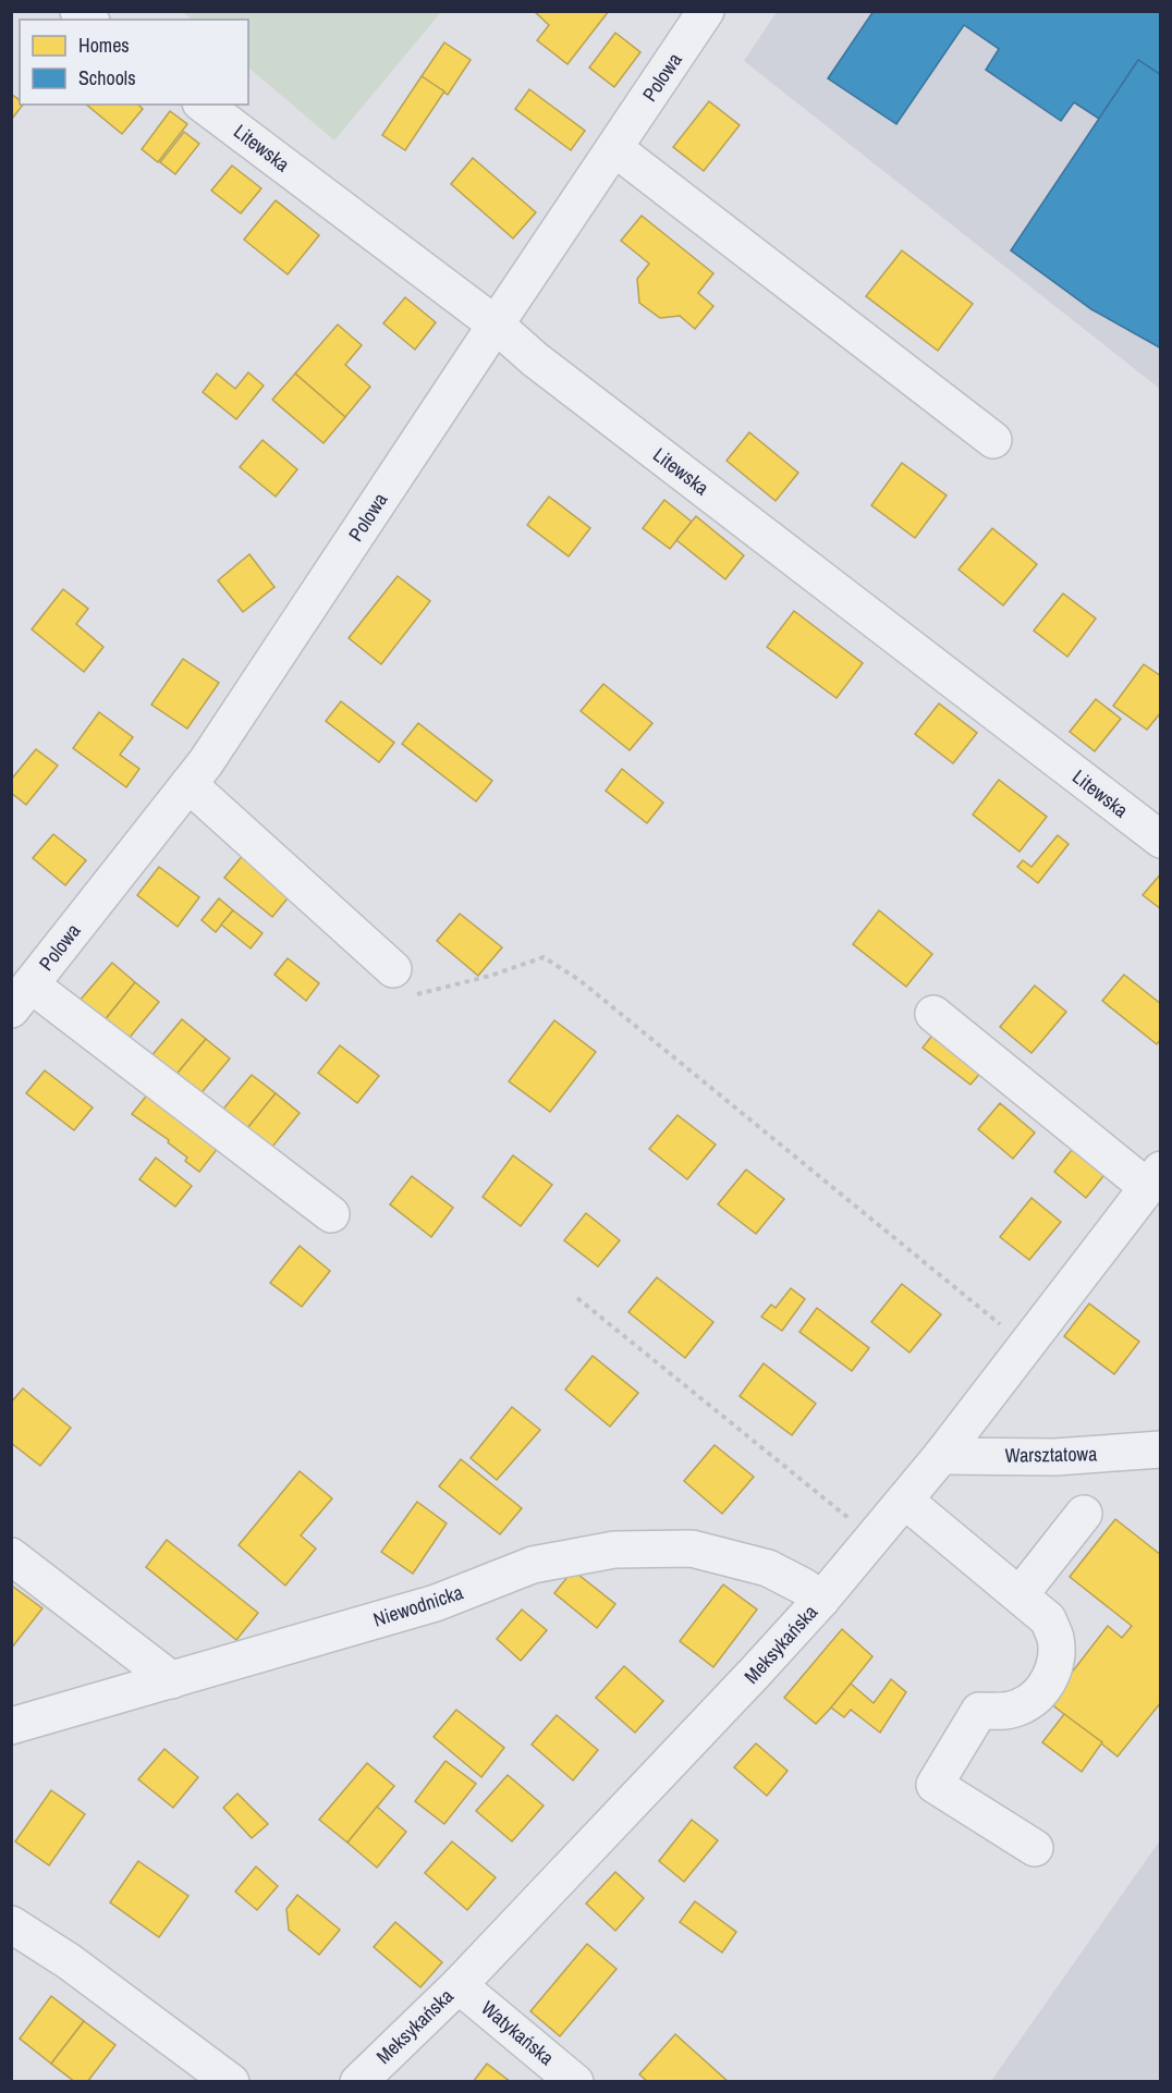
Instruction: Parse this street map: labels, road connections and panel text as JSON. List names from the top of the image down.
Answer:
{
  "streets": {
    "street": [
      "Polowa",
      "Litewska",
      "Warsztatowa",
      "Niewodnicka",
      "Meksykańska",
      "Watykańska"
    ]
  },
  "crossings": [
    ["Polowa", "Litewska"],
    ["Warsztatowa", "Meksykańska"],
    ["Niewodnicka", "Meksykańska"],
    ["Meksykańska", "Watykańska"]
  ],
  "legend": ["Homes", "Schools"]
}
